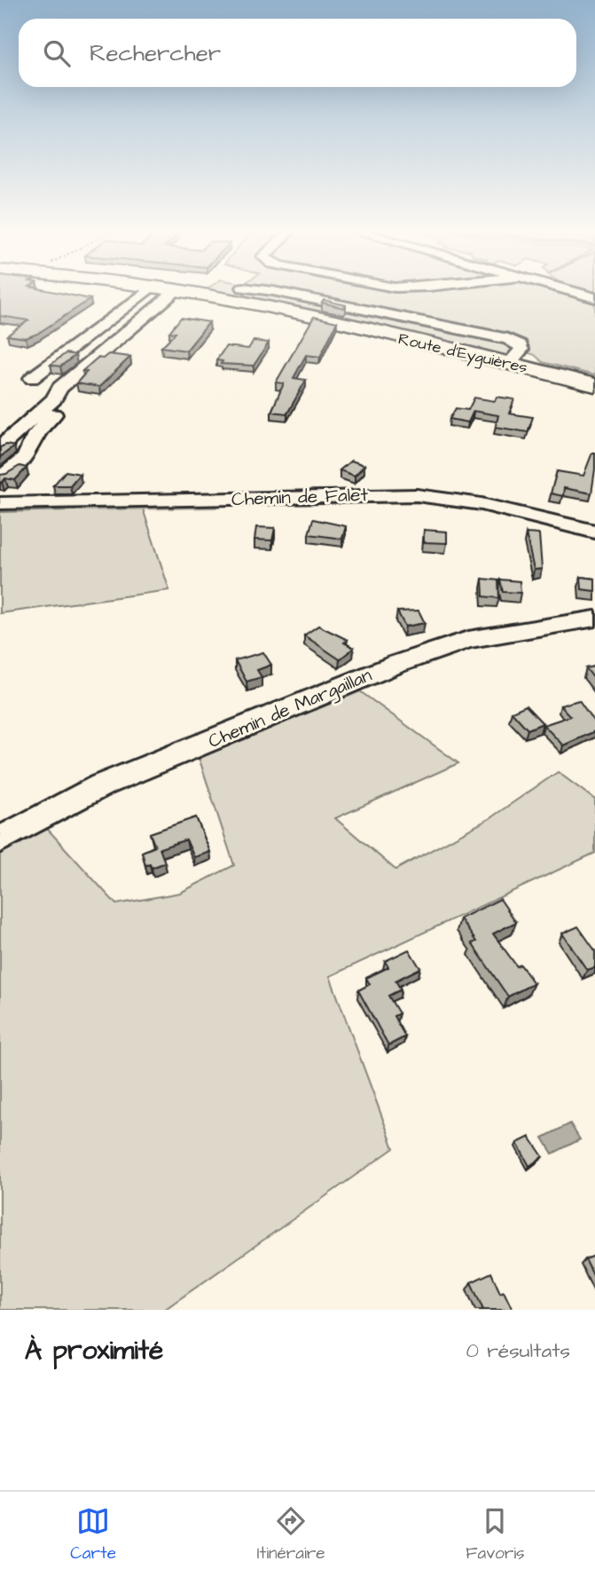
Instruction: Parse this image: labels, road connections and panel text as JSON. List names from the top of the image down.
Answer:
{
  "streets": {
    "main road": ["Route d'Eyguières"],
    "street": ["Chemin de Falet", "Chemin de Margaillan"]
  },
  "page": {
    "search": "Rechercher",
    "heading": ["À proximité", "0 résultats"],
    "nav": ["Carte", "Itinéraire", "Favoris"]
  }
}
